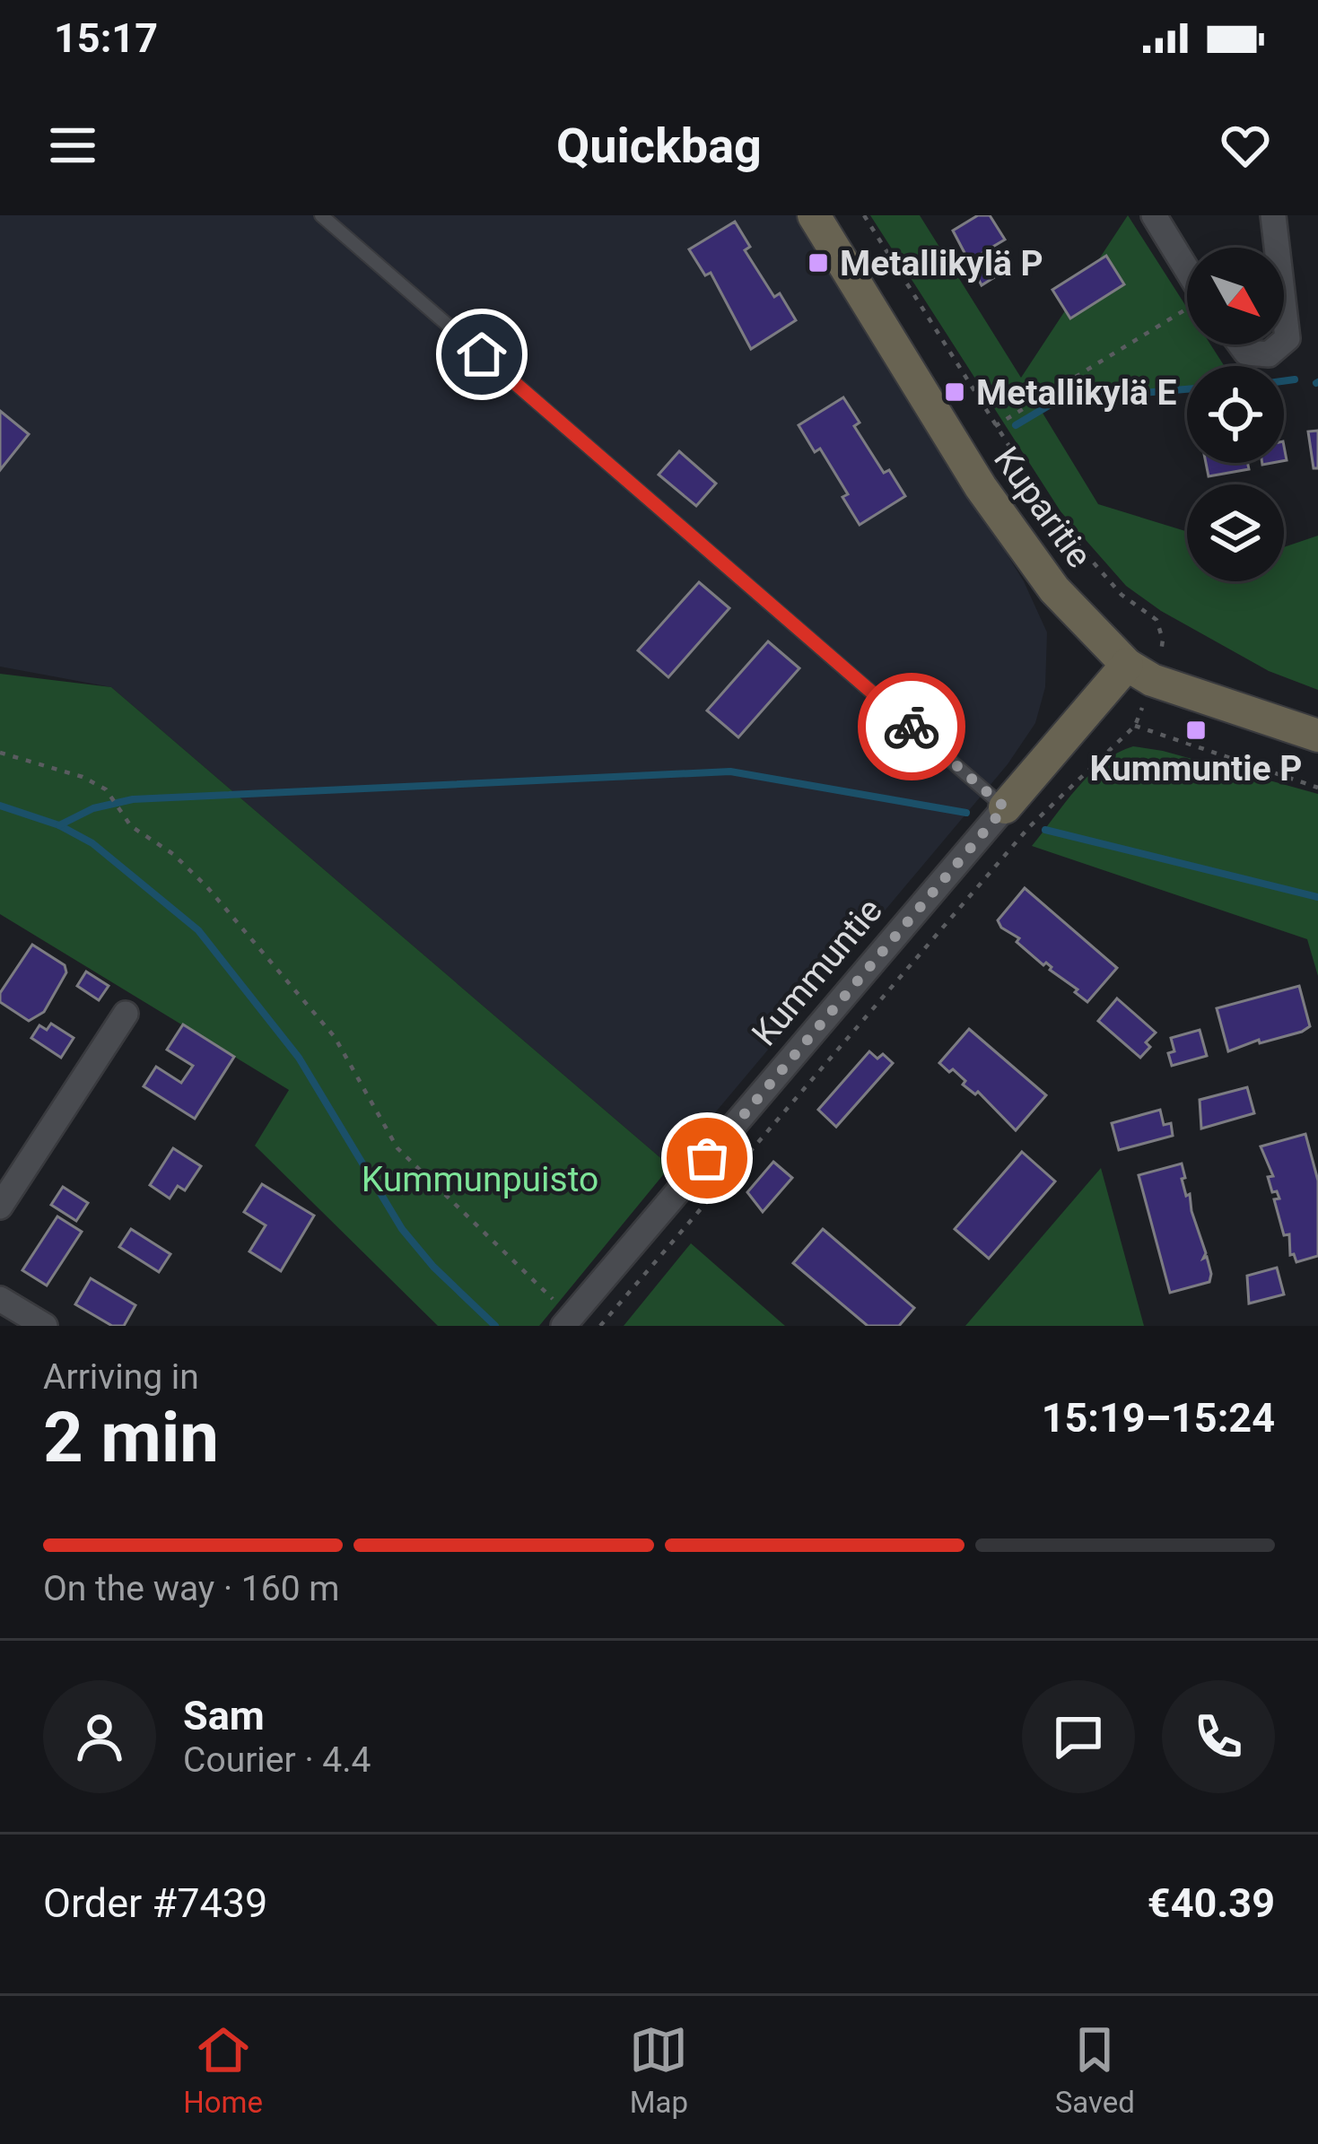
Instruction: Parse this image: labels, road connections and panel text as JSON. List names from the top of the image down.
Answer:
{
  "streets": {
    "street": ["Kuparitie", "Kummuntie"]
  },
  "crossings": [
    ["Kuparitie", "Kummuntie"]
  ],
  "parks": ["Kummunpuisto"],
  "places": {
    "transit": ["Metallikylä P", "Metallikylä E", "Kummuntie P"]
  },
  "north": "bottom right",
  "page": {
    "status": "15:17",
    "header": "Quickbag",
    "heading": ["2 min", "Arriving in", "15:19–15:24"],
    "panel": [
      "Sam",
      "Courier · 4.4",
      "Order #7439",
      "€40.39"
    ],
    "bar": "On the way · 160 m",
    "tabs": ["Home", "Map", "Saved"]
  }
}
